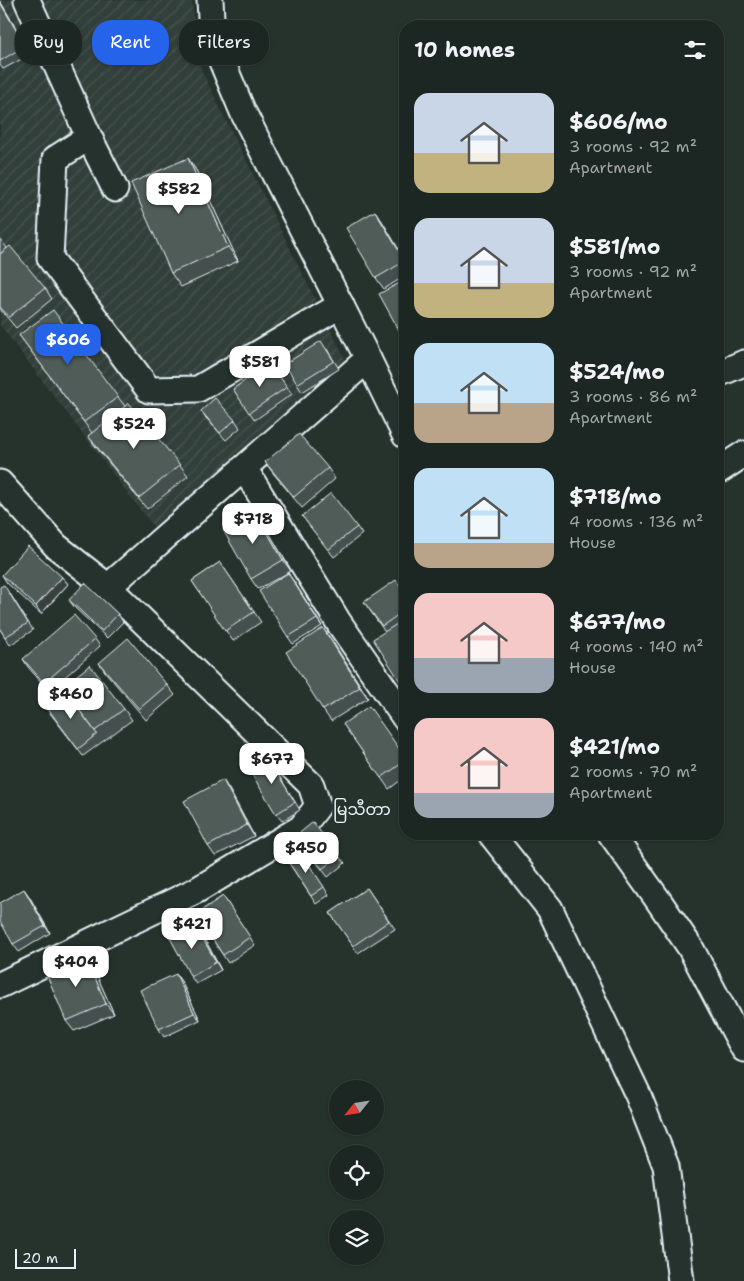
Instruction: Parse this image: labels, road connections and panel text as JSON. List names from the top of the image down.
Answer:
{
  "districts": ["မြသီတာ"],
  "scale_bar": "20 m",
  "north": "bottom left",
  "page": {
    "chip": ["Buy", "Rent", "Filters"],
    "heading": "10 homes",
    "list": [
      {
        "name": "$606/mo",
        "note": "3 rooms · 92 m² · Apartment"
      },
      {
        "name": "$581/mo",
        "note": "3 rooms · 92 m² · Apartment"
      },
      {
        "name": "$524/mo",
        "note": "3 rooms · 86 m² · Apartment"
      },
      {
        "name": "$718/mo",
        "note": "4 rooms · 136 m² · House"
      },
      {
        "name": "$677/mo",
        "note": "4 rooms · 140 m² · House"
      },
      {
        "name": "$421/mo",
        "note": "2 rooms · 70 m² · Apartment"
      }
    ],
    "price": [
      "$582",
      "$606",
      "$581",
      "$524",
      "$718",
      "$460",
      "$677",
      "$450",
      "$421",
      "$404"
    ],
    "scale": "20 m"
  }
}
